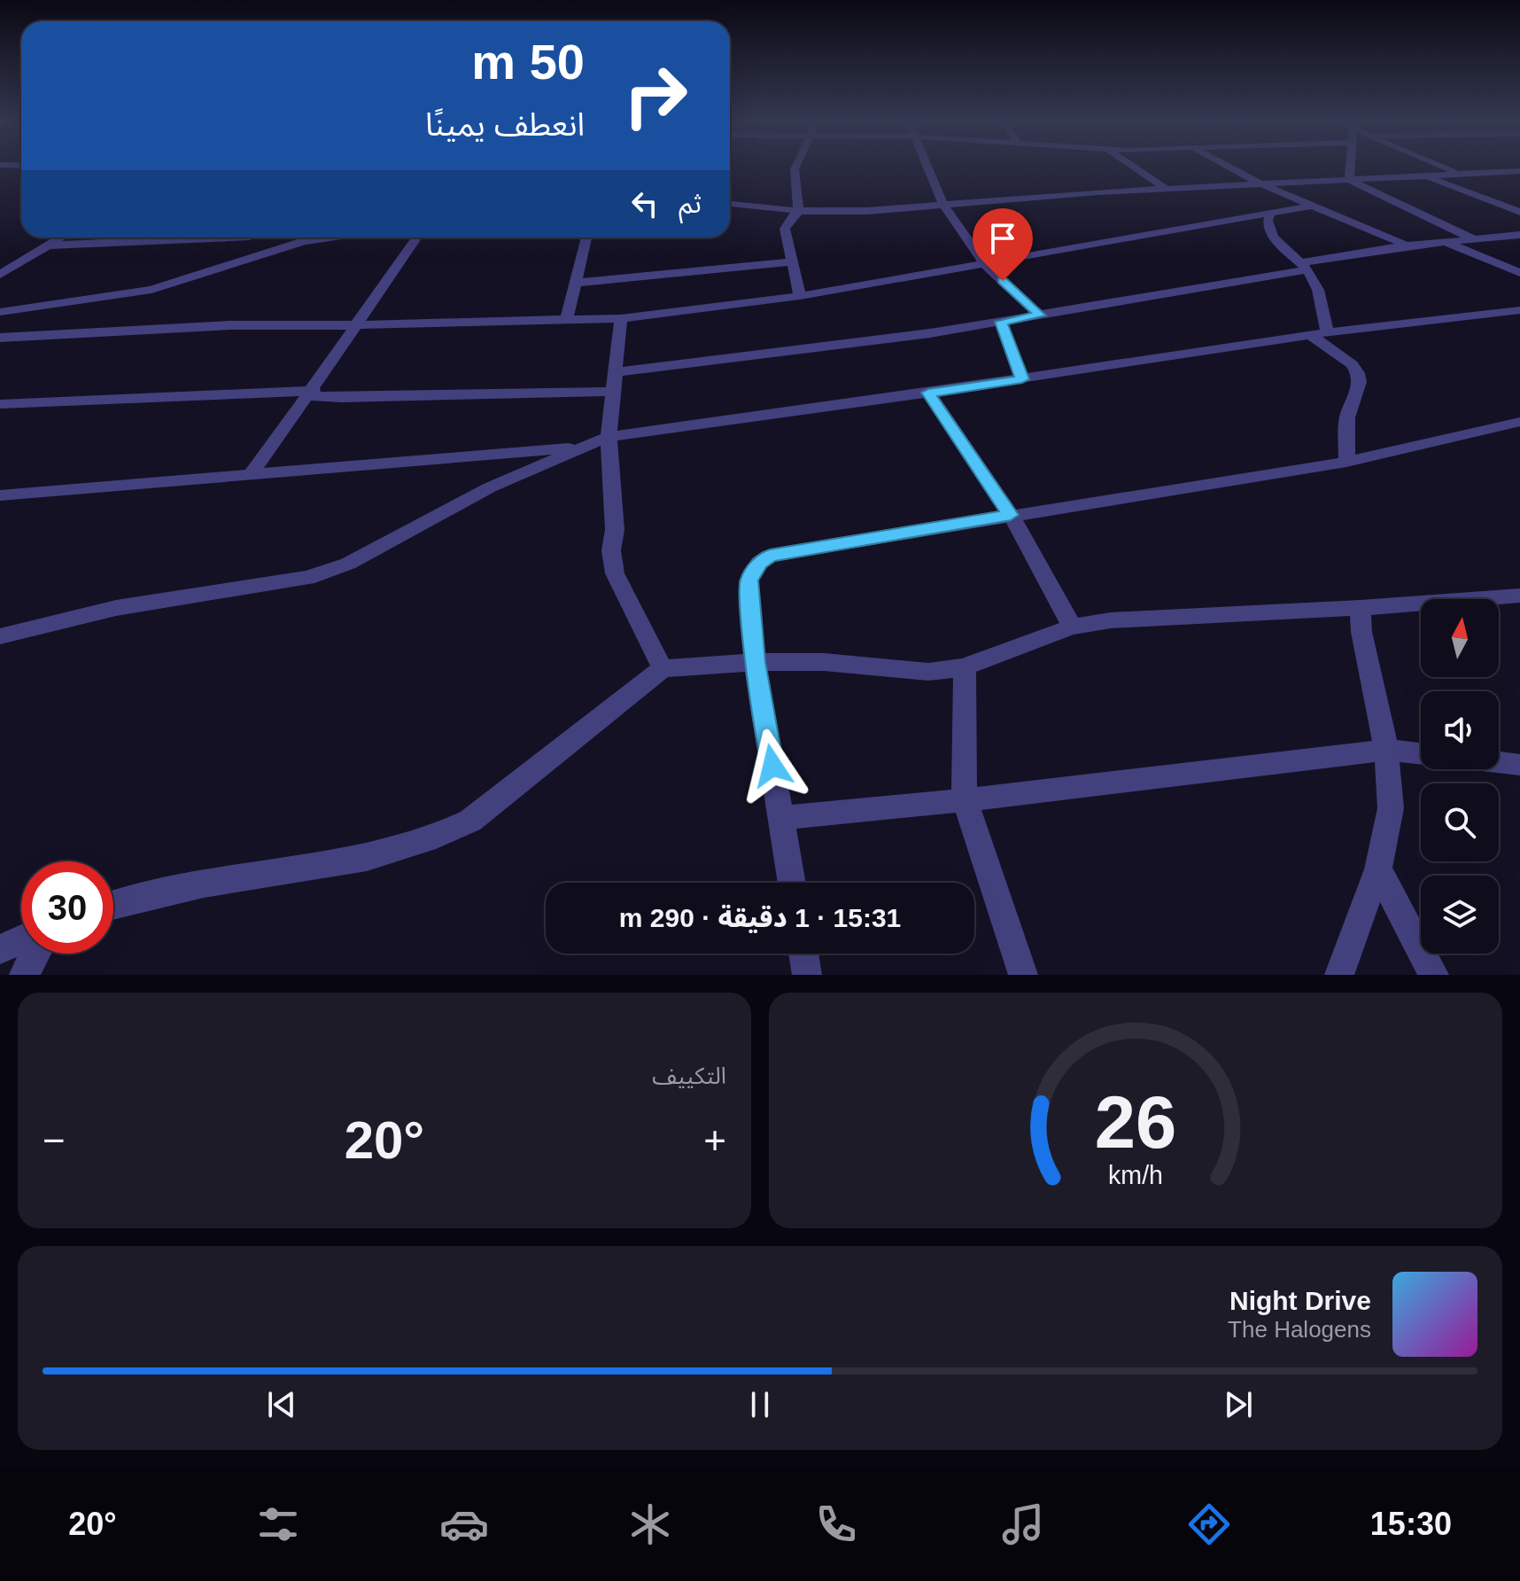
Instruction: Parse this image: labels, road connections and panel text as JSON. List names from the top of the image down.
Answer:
{
  "north": "top",
  "page": {
    "turn": ["50 m", "انعطف يمينًا"],
    "then": "ثم",
    "limit": "30",
    "trip": "15:31 · 1 دقيقة · 290 m",
    "tile": "التكييف",
    "heat": ["−", "20°", "+"],
    "song": ["Night Drive", "The Halogens"],
    "tabs": ["15:30", "20°"],
    "gauge": ["26", "km/h"]
  }
}
